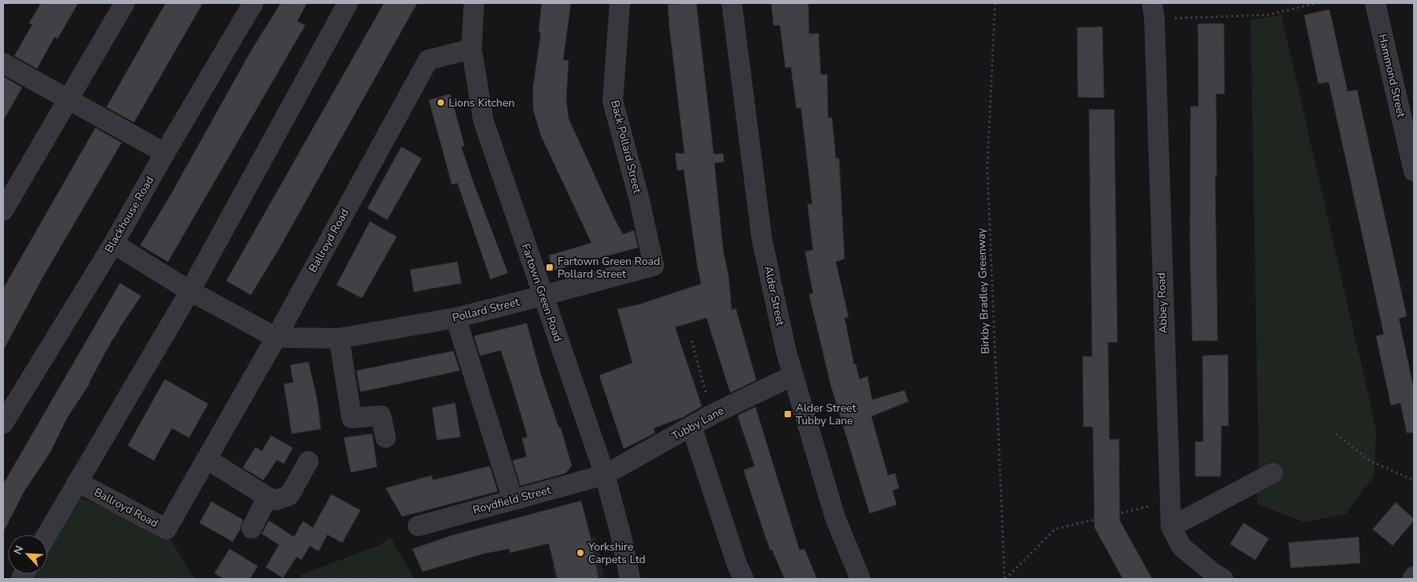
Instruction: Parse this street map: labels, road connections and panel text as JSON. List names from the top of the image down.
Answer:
{
  "streets": {
    "street": [
      "Hammond Street",
      "Back Pollard Street",
      "Blackhouse Road",
      "Ballroyd Road",
      "Fartown Green Road",
      "Alder Street",
      "Abbey Road",
      "Pollard Street",
      "Tubby Lane",
      "Roydfield Street"
    ],
    "path": ["Birkby Bradley Greenway"]
  },
  "crossings": [
    ["Back Pollard Street", "Pollard Street"],
    ["Ballroyd Road", "Fartown Green Road"],
    ["Ballroyd Road", "Pollard Street"],
    ["Fartown Green Road", "Pollard Street"],
    ["Fartown Green Road", "Tubby Lane"],
    ["Fartown Green Road", "Roydfield Street"],
    ["Alder Street", "Tubby Lane"],
    ["Tubby Lane", "Roydfield Street"]
  ],
  "places": {
    "other": ["Lions Kitchen", "Yorkshire Carpets Ltd"],
    "transit": ["Fartown Green Road Pollard Street", "Alder Street Tubby Lane"]
  },
  "north": "top left"
}
